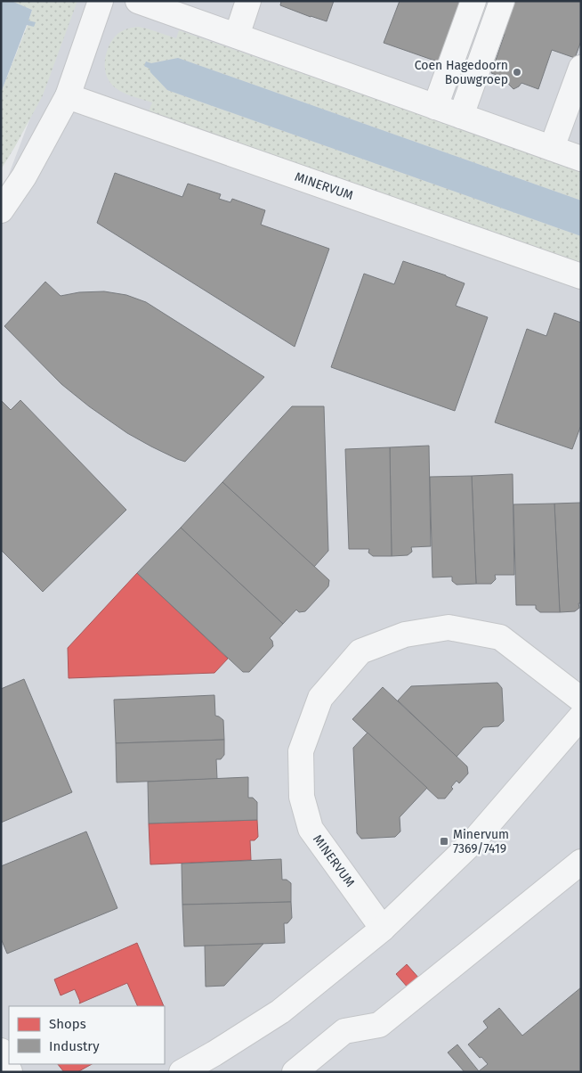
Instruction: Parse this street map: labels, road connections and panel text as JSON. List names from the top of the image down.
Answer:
{
  "streets": {
    "street": ["MINERVUM"]
  },
  "places": {
    "other": ["Coen Hagedoorn Bouwgroep"],
    "transit": ["Minervum 7369/7419"]
  },
  "legend": ["Shops", "Industry"]
}
